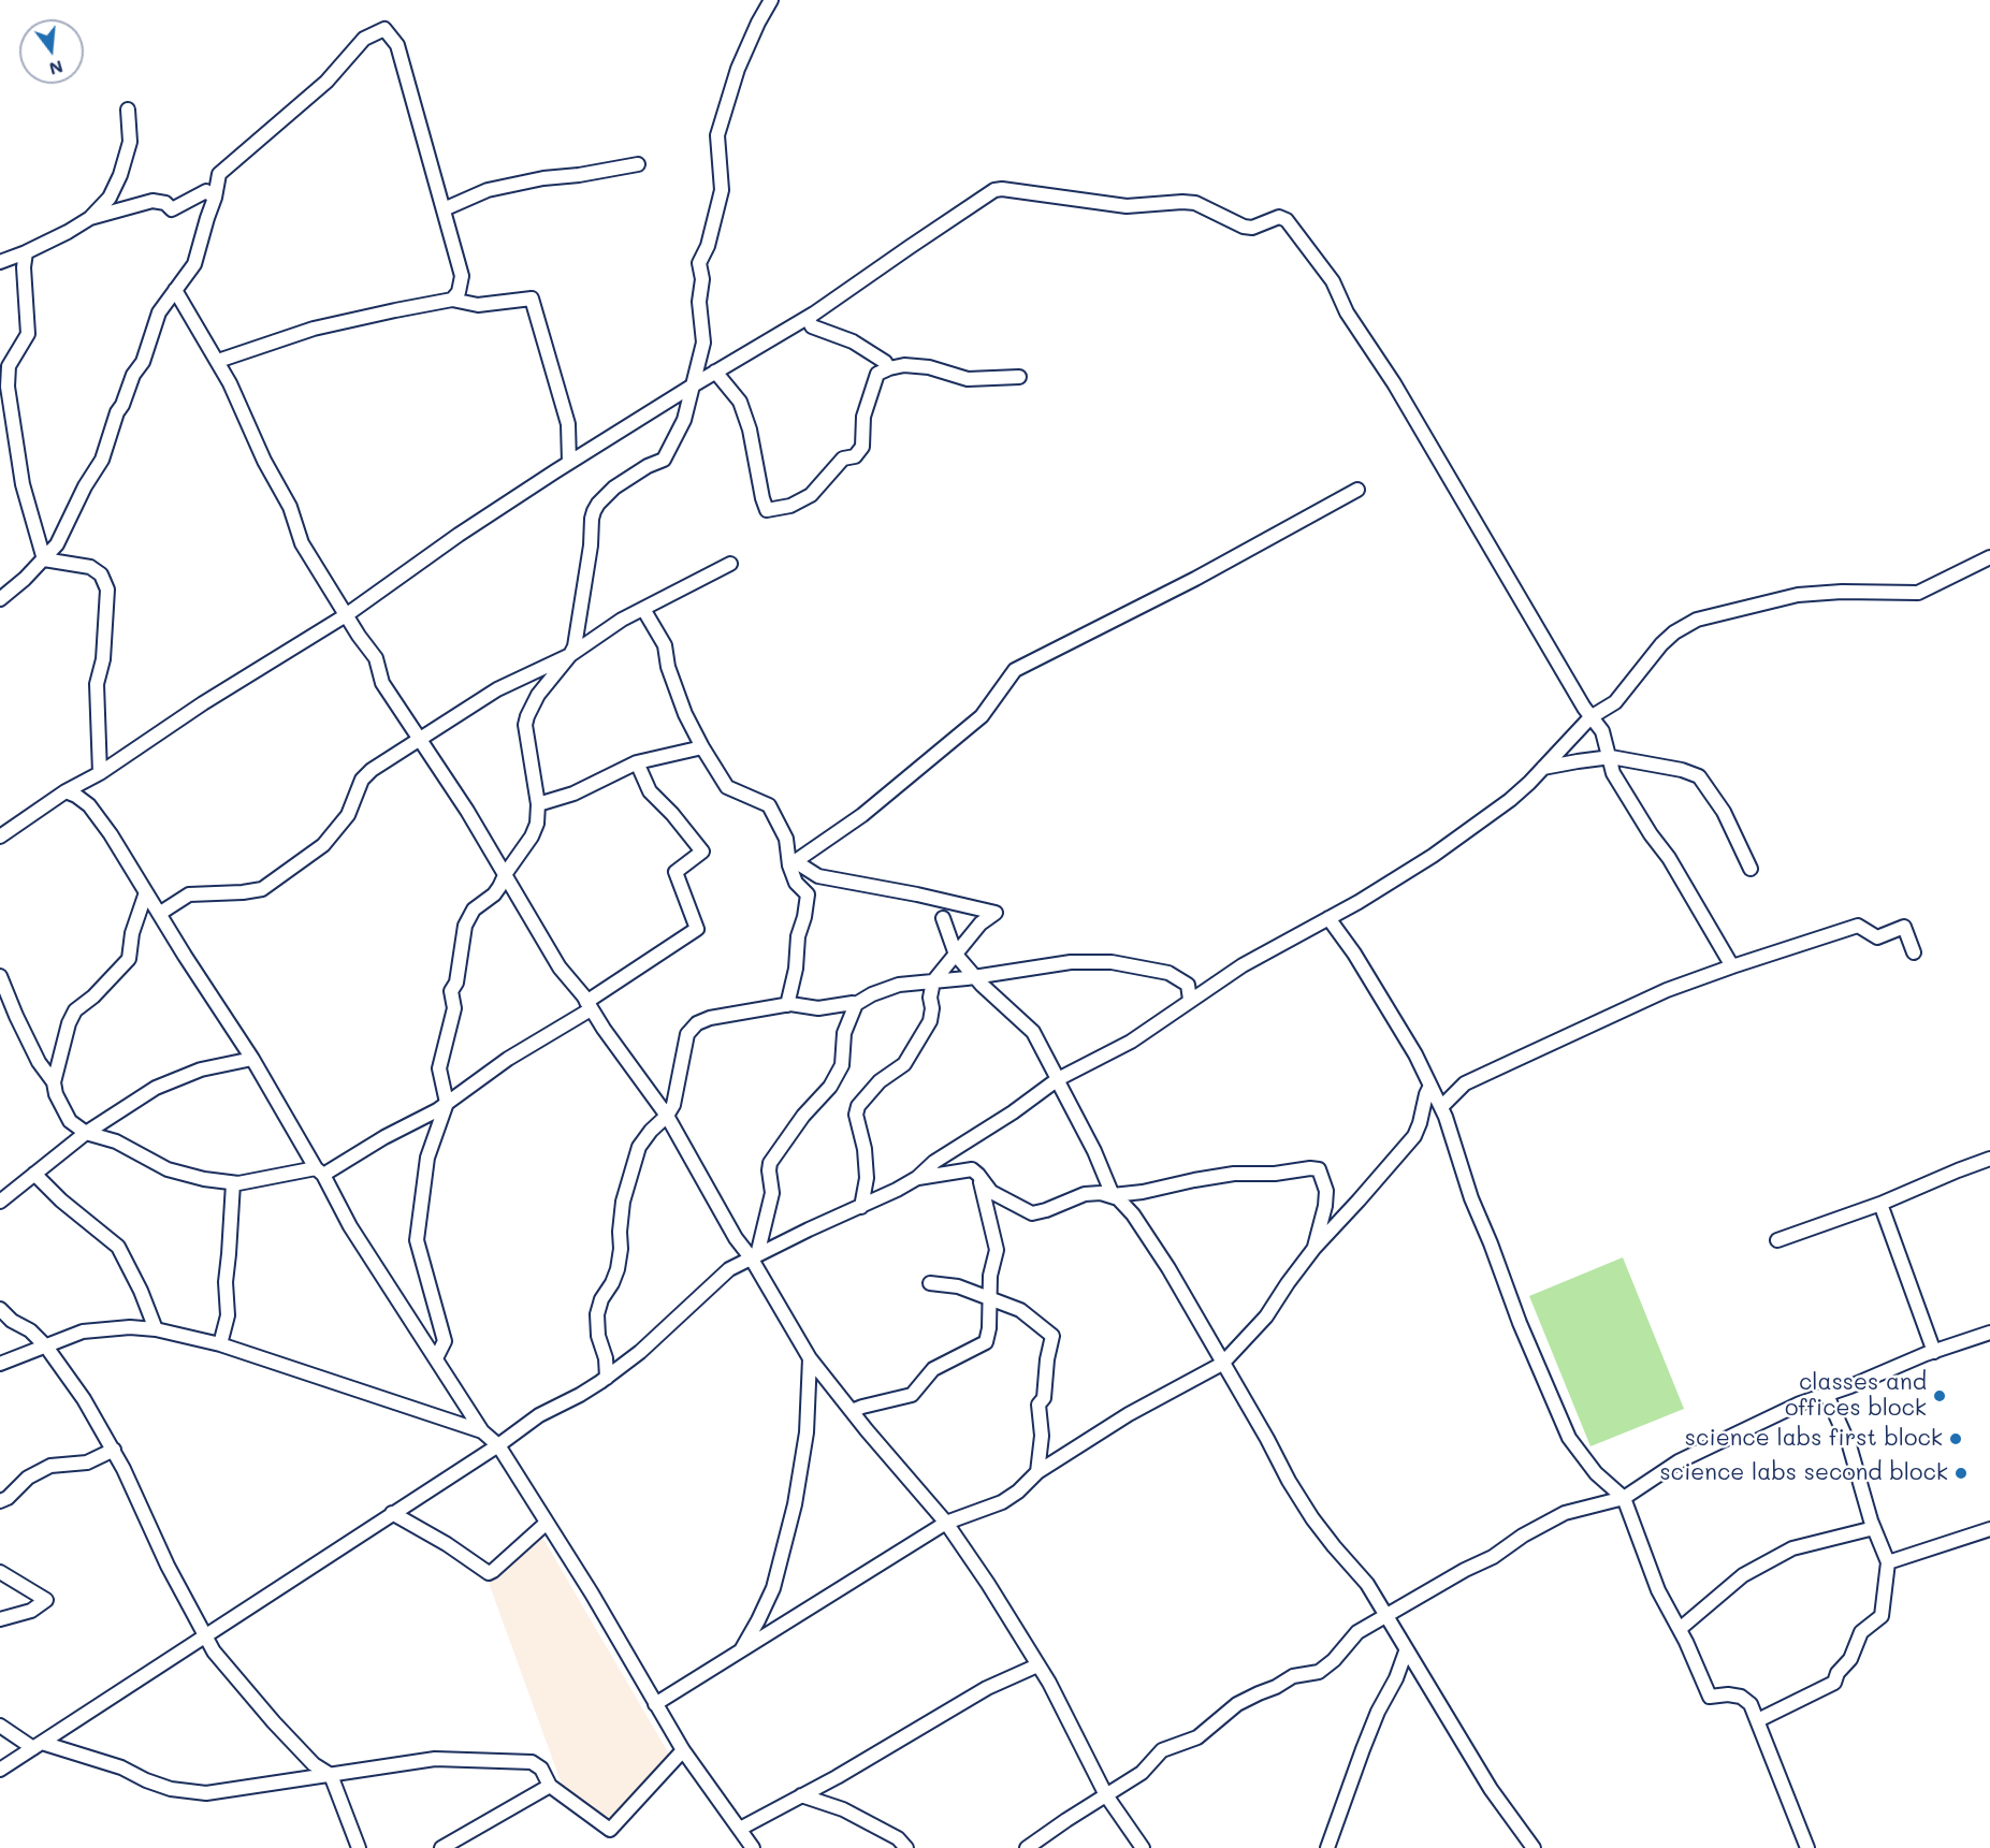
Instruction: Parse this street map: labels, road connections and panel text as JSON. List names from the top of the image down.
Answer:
{
  "places": ["classes and offices block", "science labs first block", "science labs second block"],
  "north": "bottom"
}
